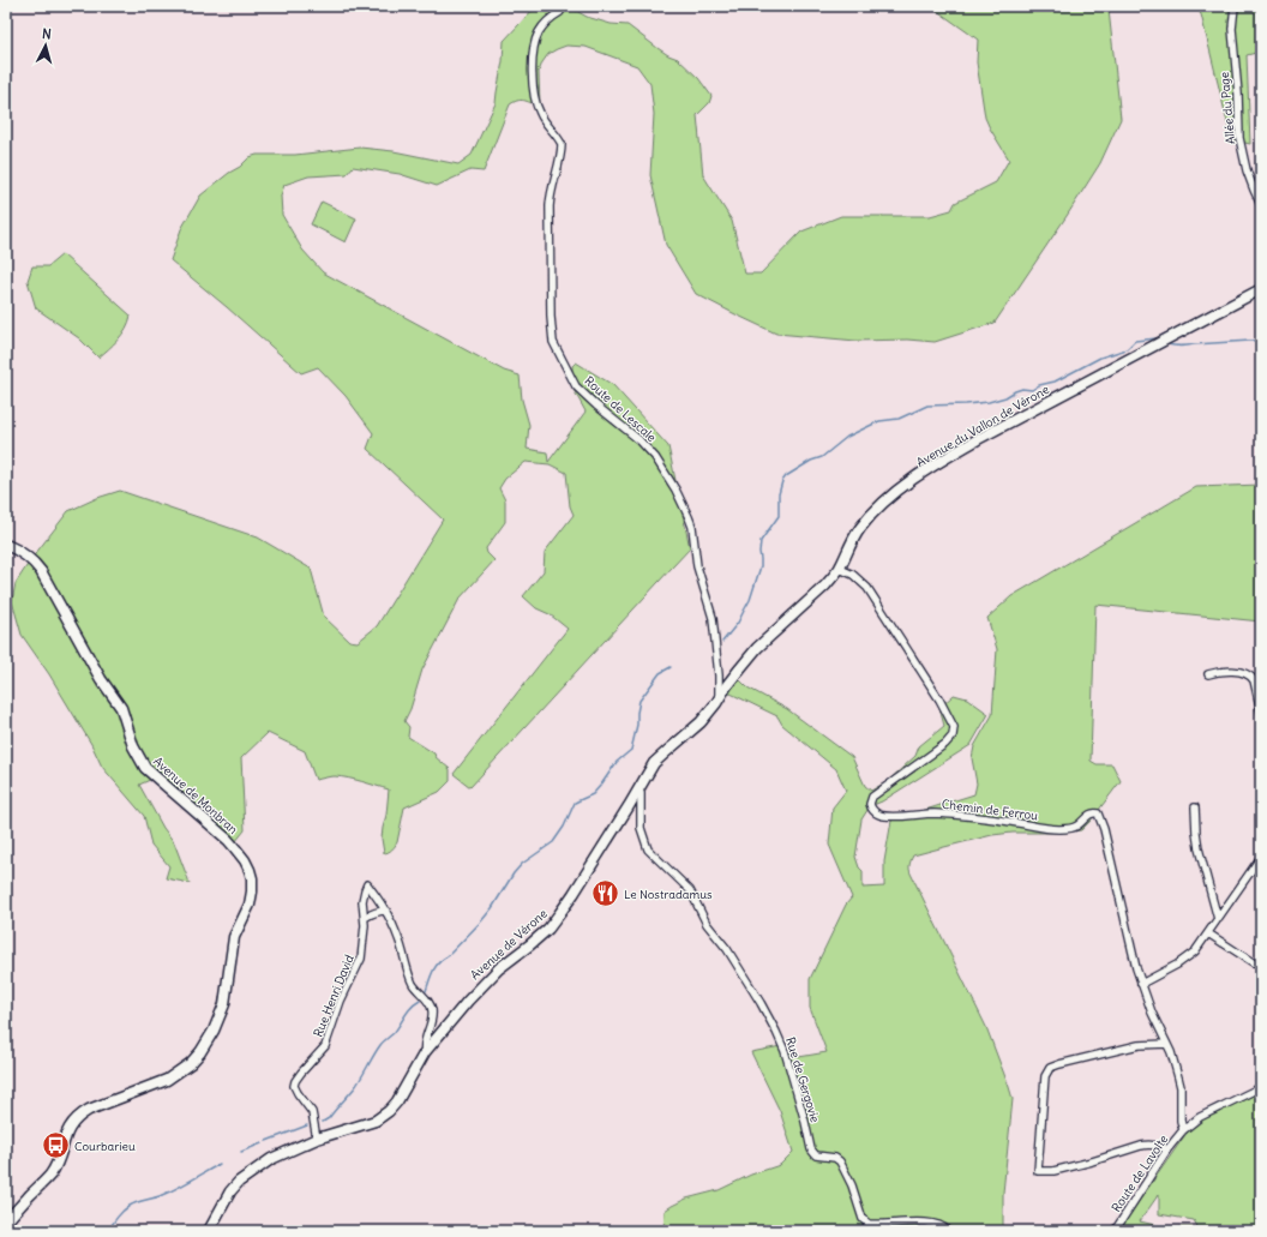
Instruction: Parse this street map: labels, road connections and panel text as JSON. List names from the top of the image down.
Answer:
{
  "streets": {
    "main road": ["Avenue du Vallon de Vérone", "Avenue de Monbran", "Avenue de Vérone"],
    "street": [
      "Allée du Page",
      "Route de Lescale",
      "Chemin de Ferrou",
      "Rue Henri David",
      "Rue de Gergovie",
      "Route de Lavolte"
    ]
  },
  "crossings": [
    ["Route de Lescale", "Avenue de Vérone"],
    ["Avenue du Vallon de Vérone", "Chemin de Ferrou"],
    ["Avenue du Vallon de Vérone", "Avenue de Vérone"],
    ["Chemin de Ferrou", "Route de Lavolte"],
    ["Avenue de Vérone", "Rue Henri David"],
    ["Avenue de Vérone", "Rue de Gergovie"]
  ],
  "places": {
    "restaurant": ["Le Nostradamus"],
    "bus stop": ["Courbarieu"]
  },
  "north": "top"
}
